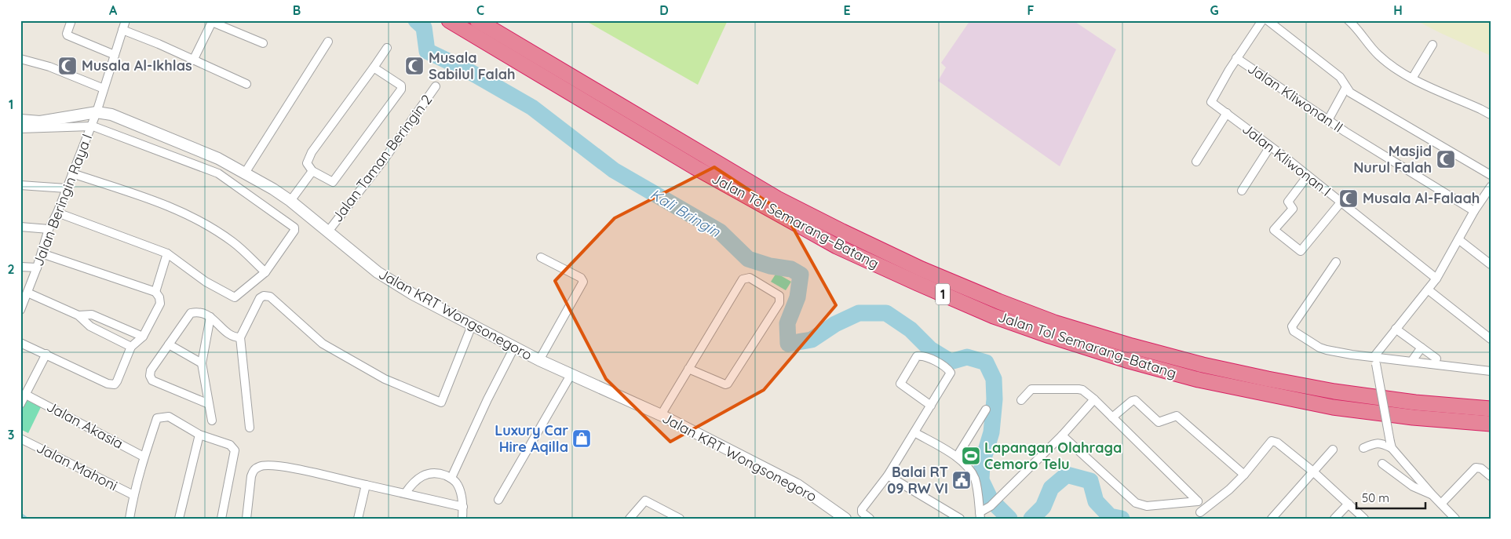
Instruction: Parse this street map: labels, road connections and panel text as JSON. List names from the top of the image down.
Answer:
{
  "streets": {
    "highway": ["Jalan Tol Semarang–Batang", "1"],
    "street": [
      "Jalan Kliwonan II",
      "Jalan Taman Beringin 2",
      "Jalan Kliwonan I",
      "Jalan Beringin Raya I",
      "Jalan KRT Wongsonegoro",
      "Jalan Akasia",
      "Jalan Mahoni"
    ]
  },
  "crossings": [
    ["Jalan Kliwonan II", "Jalan Kliwonan I"],
    ["Jalan Taman Beringin 2", "Jalan KRT Wongsonegoro"],
    ["Jalan Beringin Raya I", "Jalan KRT Wongsonegoro"]
  ],
  "water": ["Kali Bringin"],
  "places": {
    "mosque": [
      "Musala Al-Ikhlas",
      "Musala Sabilul Falah",
      "Masjid Nurul Falah",
      "Musala Al-Falaah"
    ],
    "shop": ["Luxury Car Hire Aqilla"],
    "sports": ["Lapangan Olahraga Cemoro Telu"],
    "public building": ["Balai RT 09 RW VI"]
  },
  "scale_bar": "50 m",
  "grid": {
    "columns": [
      "A",
      "B",
      "C",
      "D",
      "E",
      "F",
      "G",
      "H"
    ],
    "rows": ["1", "2", "3"]
  }
}
